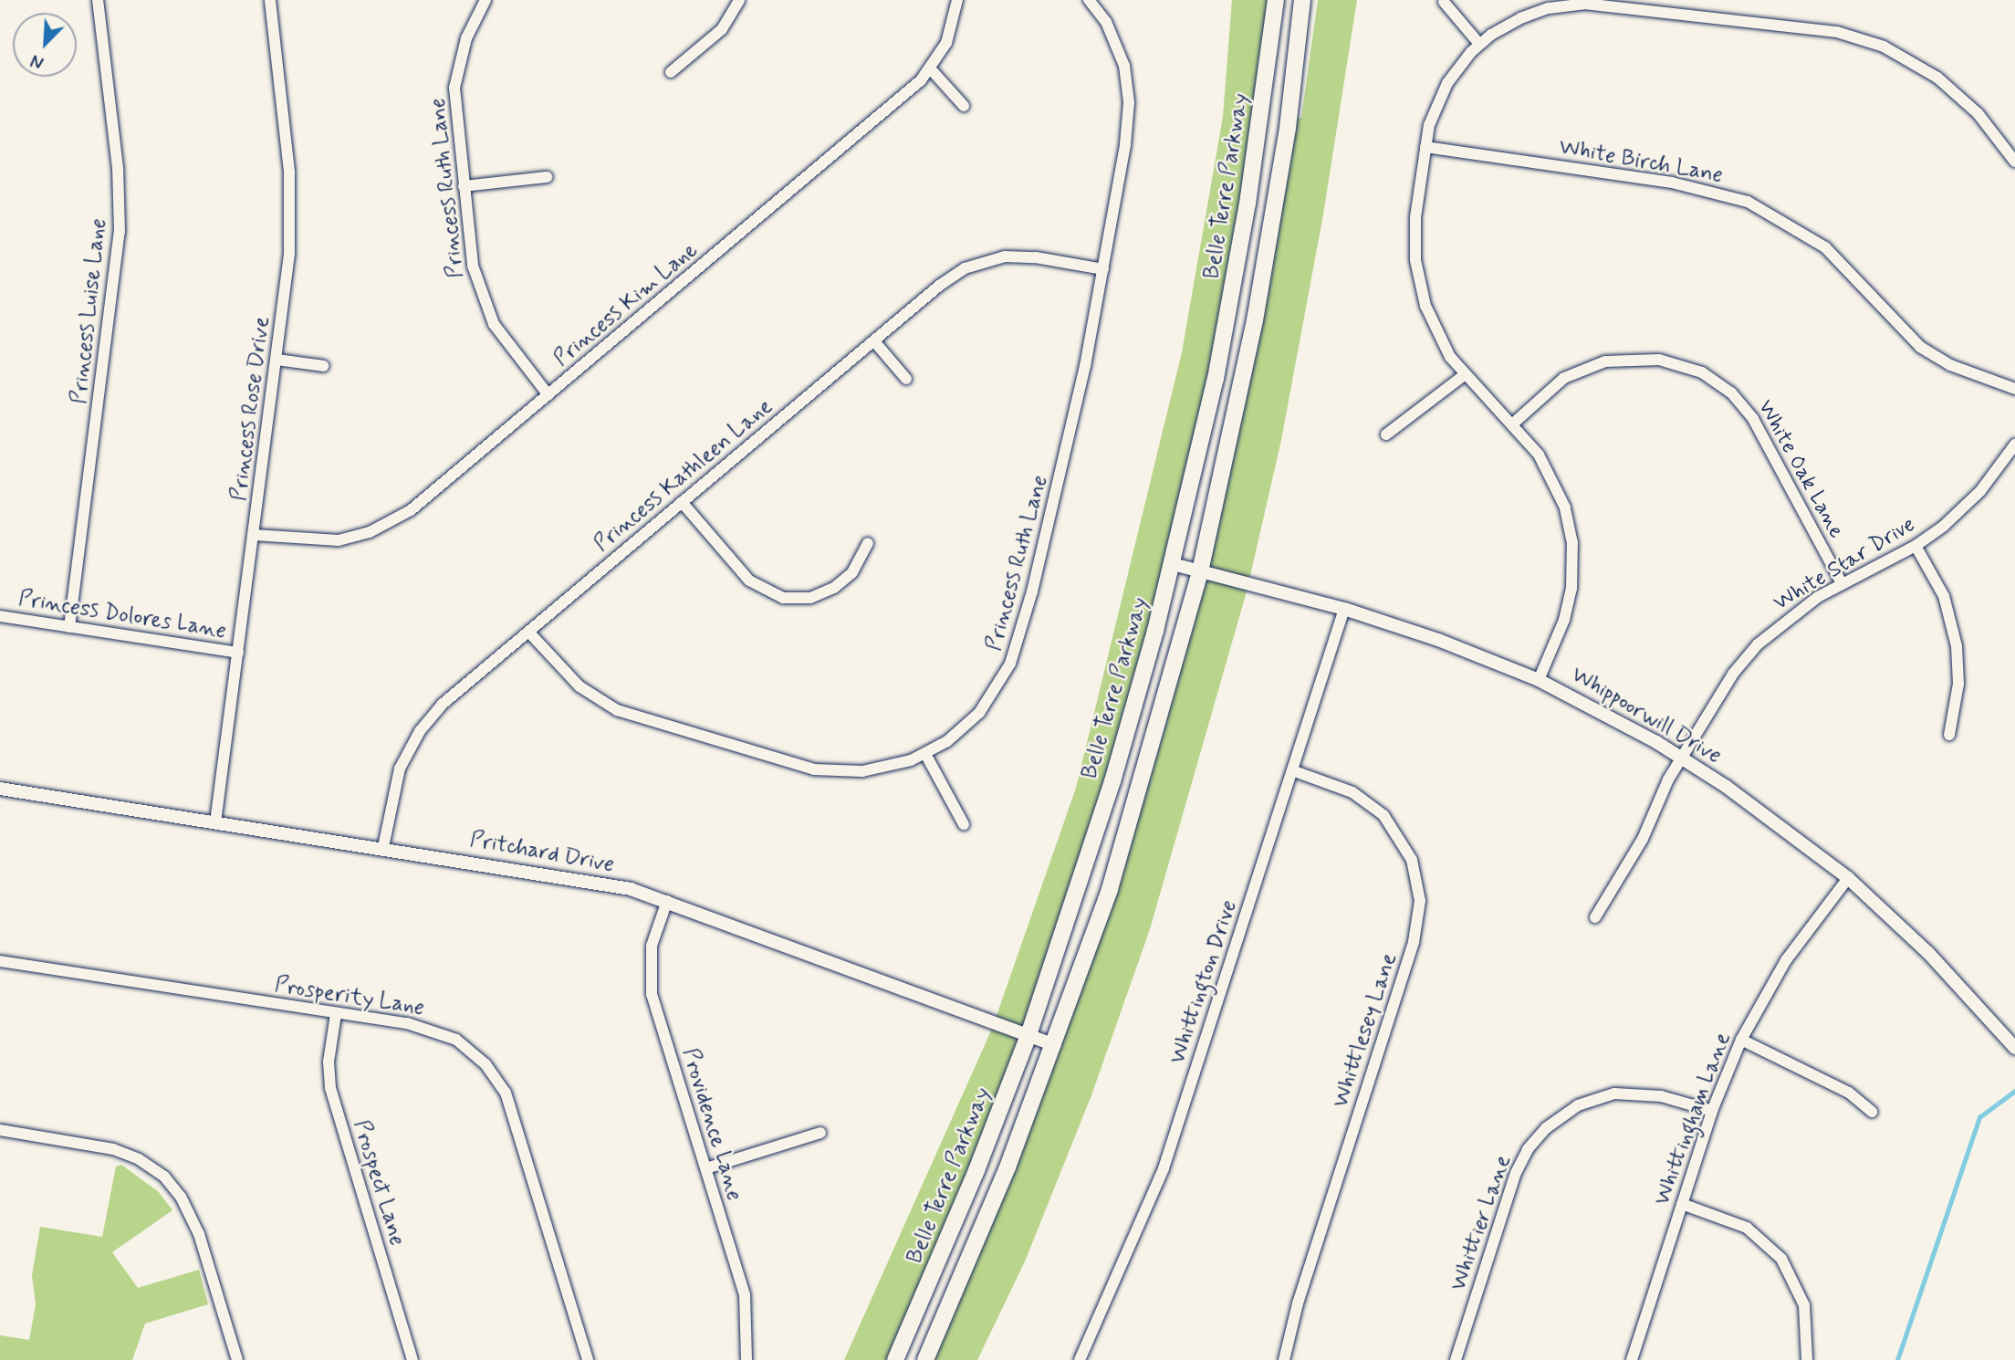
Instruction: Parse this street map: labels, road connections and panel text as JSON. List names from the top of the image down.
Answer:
{
  "streets": {
    "main road": ["Belle Terre Parkway"],
    "street": [
      "White Birch Lane",
      "Princess Ruth Lane",
      "Princess Kim Lane",
      "Princess Luise Lane",
      "Princess Rose Drive",
      "White Oak Lane",
      "Princess Kathleen Lane",
      "White Star Drive",
      "Princess Dolores Lane",
      "Whippoorwill Drive",
      "Pritchard Drive",
      "Whittington Drive",
      "Prosperity Lane",
      "Whittlesey Lane",
      "Whittingham Lane",
      "Providence Lane",
      "Prospect Lane",
      "Whittier Lane"
    ]
  },
  "crossings": [
    ["Belle Terre Parkway", "Whippoorwill Drive"],
    ["Belle Terre Parkway", "Pritchard Drive"],
    ["Princess Ruth Lane", "Princess Kim Lane"],
    ["Princess Ruth Lane", "Princess Kathleen Lane"],
    ["Princess Kim Lane", "Princess Rose Drive"],
    ["Princess Luise Lane", "Princess Dolores Lane"],
    ["Princess Rose Drive", "Princess Dolores Lane"],
    ["Princess Rose Drive", "Pritchard Drive"],
    ["White Oak Lane", "White Star Drive"],
    ["Princess Kathleen Lane", "Pritchard Drive"],
    ["White Star Drive", "Whippoorwill Drive"],
    ["Whippoorwill Drive", "Whittington Drive"],
    ["Whippoorwill Drive", "Whittingham Lane"],
    ["Pritchard Drive", "Providence Lane"],
    ["Whittington Drive", "Whittlesey Lane"],
    ["Prosperity Lane", "Prospect Lane"],
    ["Whittingham Lane", "Whittier Lane"]
  ],
  "north": "bottom left"
}
